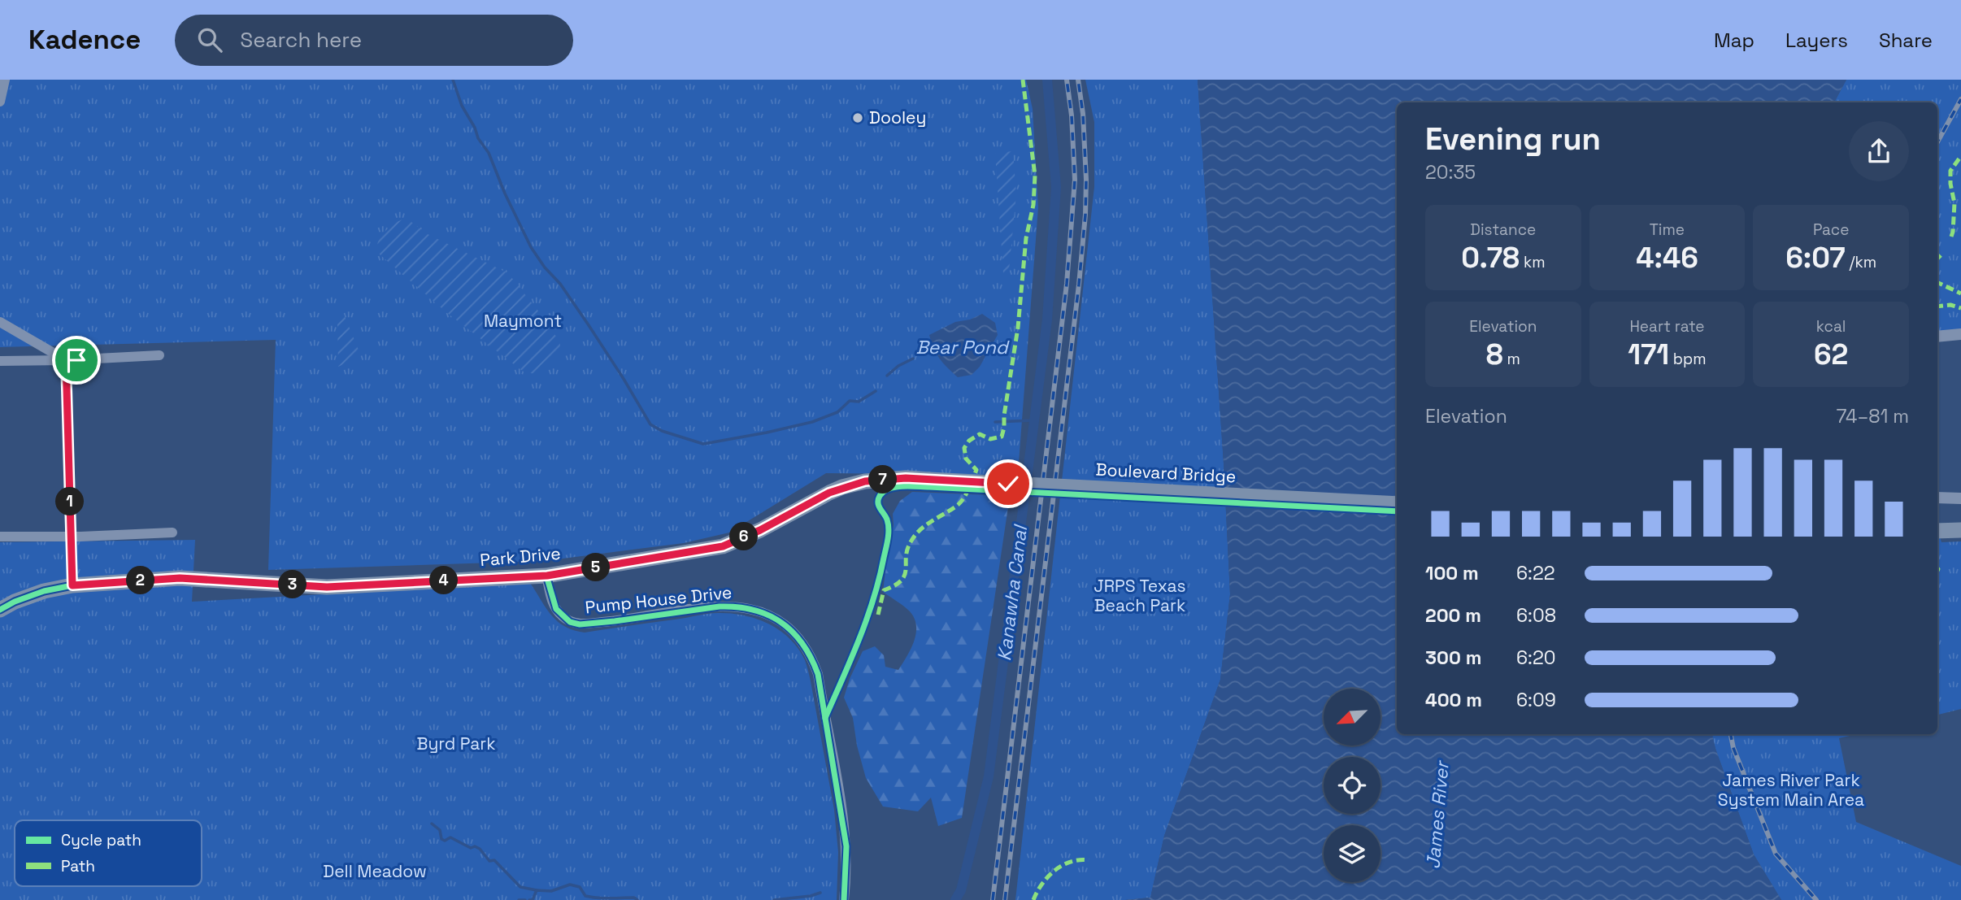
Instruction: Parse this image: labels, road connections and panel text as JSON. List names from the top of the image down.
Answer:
{
  "streets": {
    "main road": ["Boulevard Bridge", "Park Drive"],
    "street": ["Pump House Drive"]
  },
  "crossings": [
    ["Boulevard Bridge", "Park Drive"],
    ["Park Drive", "Pump House Drive"]
  ],
  "water": ["Bear Pond", "Kanawha Canal", "James River"],
  "parks": [
    "Maymont",
    "JRPS Texas Beach Park",
    "Byrd Park",
    "James River Park System Main Area",
    "Dell Meadow"
  ],
  "places": ["Dooley"],
  "legend": ["Cycle path", "Path"],
  "north": "bottom left",
  "page": {
    "header": "Kadence",
    "search": "Search here",
    "nav": ["Map", "Layers", "Share"],
    "heading": ["Evening run", "20:35"],
    "stats": [
      ["Distance", "0.78 km"],
      ["Time", "4:46"],
      ["Pace", "6:07 /km"],
      ["Elevation", "8 m"],
      ["Heart rate", "171 bpm"],
      ["kcal", "62"]
    ],
    "chart": ["Elevation", "74–81 m"],
    "pins": [
      "7",
      "1",
      "6",
      "5",
      "2",
      "4",
      "3"
    ],
    "list": [
      {
        "name": "100 m",
        "note": "6:22"
      },
      {
        "name": "200 m",
        "note": "6:08"
      },
      {
        "name": "300 m",
        "note": "6:20"
      },
      {
        "name": "400 m",
        "note": "6:09"
      }
    ]
  }
}
